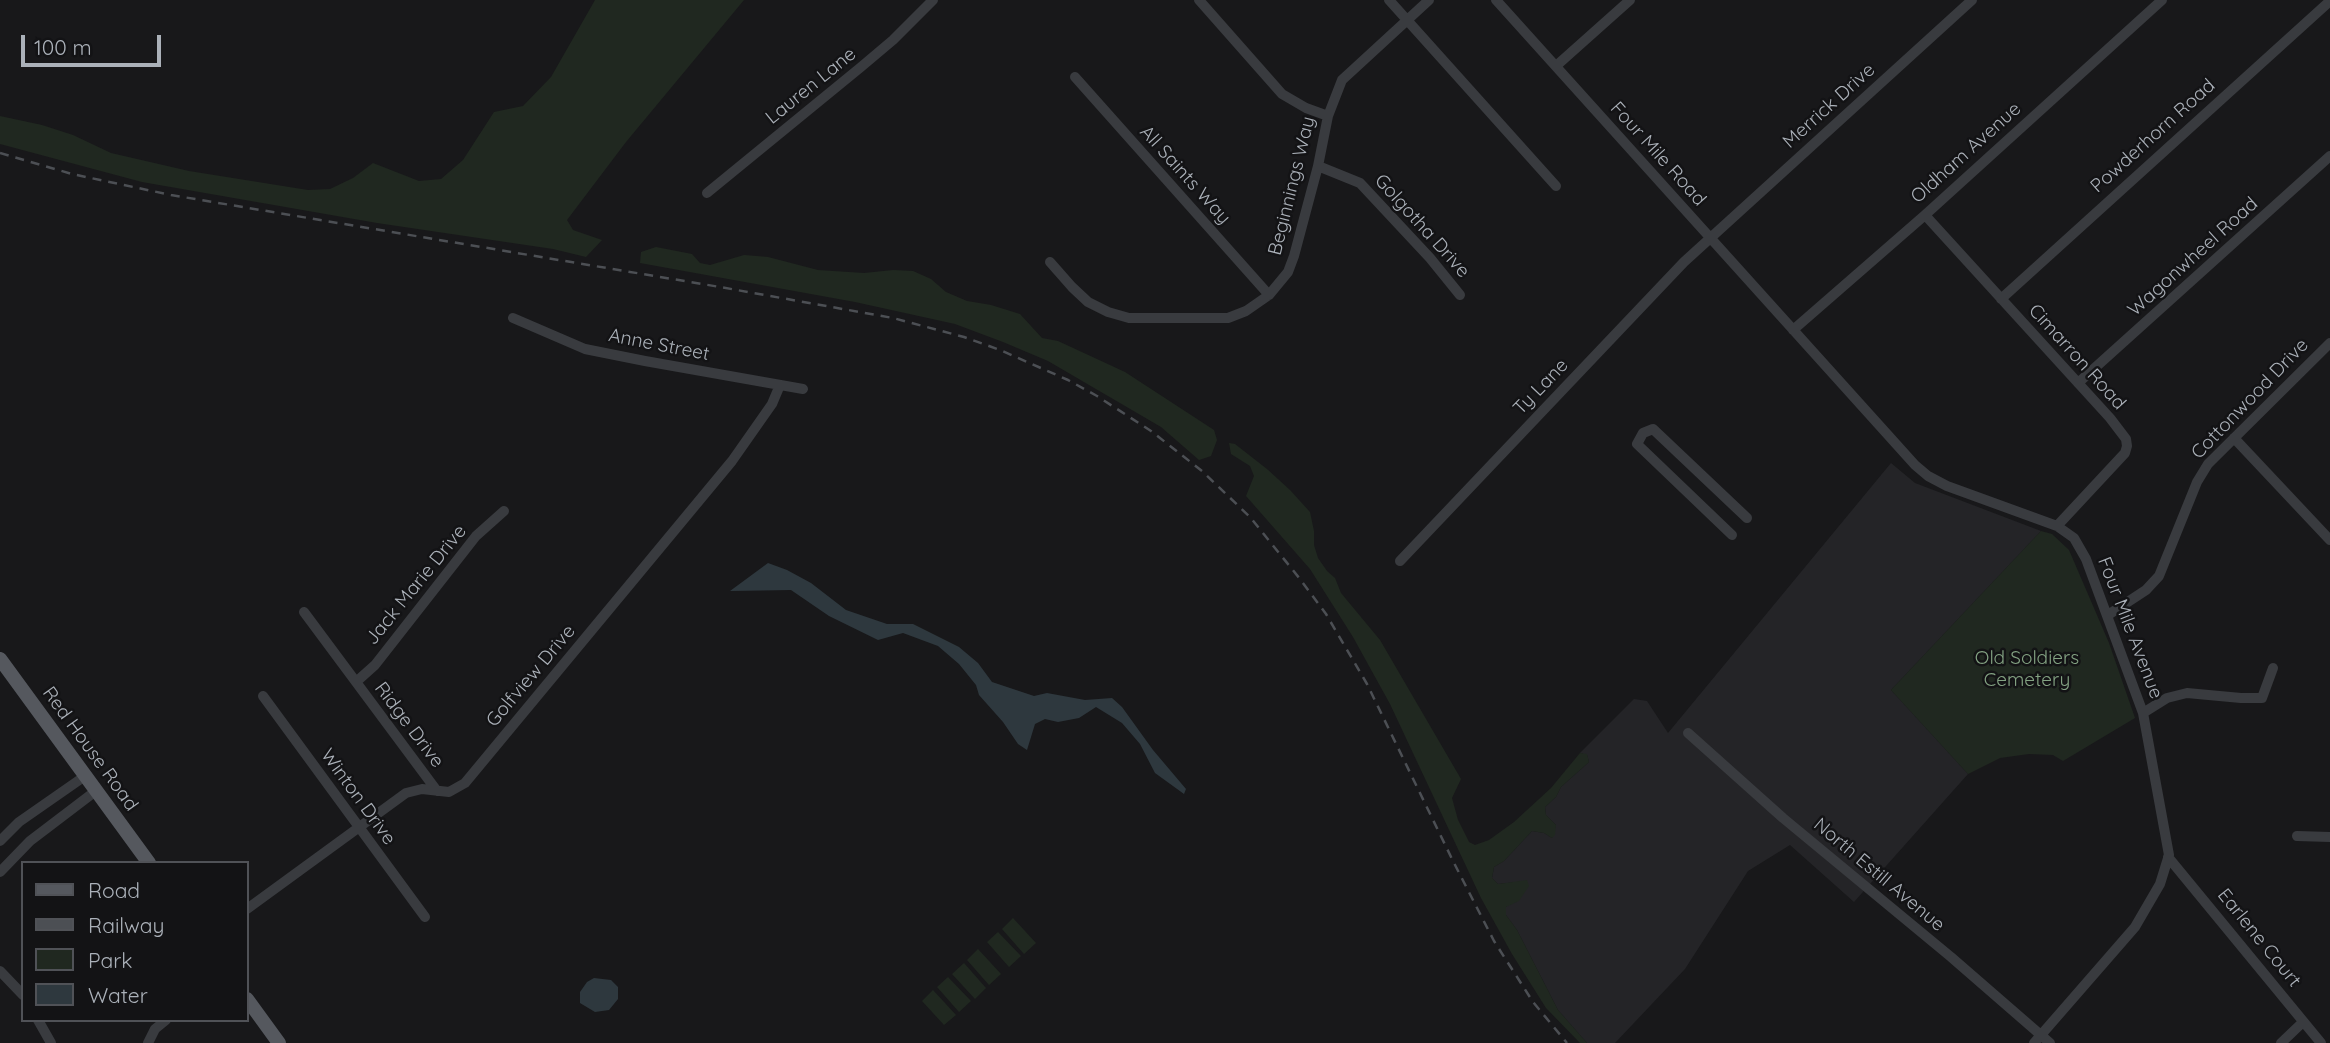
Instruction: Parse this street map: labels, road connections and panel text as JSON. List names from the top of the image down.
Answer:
{
  "streets": {
    "main road": ["Red House Road"],
    "street": [
      "Lauren Lane",
      "Merrick Drive",
      "Powderhorn Road",
      "Oldham Avenue",
      "Four Mile Road",
      "All Saints Way",
      "Beginnings Way",
      "Golgotha Drive",
      "Wagonwheel Road",
      "Anne Street",
      "Cimarron Road",
      "Ty Lane",
      "Cottonwood Drive",
      "Jack Marie Drive",
      "Four Mile Avenue",
      "Golfview Drive",
      "Ridge Drive",
      "Winton Drive",
      "North Estill Avenue",
      "Earlene Court"
    ]
  },
  "crossings": [
    ["Merrick Drive", "Four Mile Road"],
    ["Merrick Drive", "Ty Lane"],
    ["Powderhorn Road", "Cimarron Road"],
    ["Oldham Avenue", "Four Mile Road"],
    ["Oldham Avenue", "Cimarron Road"],
    ["Oldham Avenue", "Four Mile Avenue"],
    ["Four Mile Road", "Ty Lane"],
    ["Four Mile Road", "Four Mile Avenue"],
    ["All Saints Way", "Beginnings Way"],
    ["Beginnings Way", "Golgotha Drive"],
    ["Wagonwheel Road", "Cimarron Road"],
    ["Anne Street", "Golfview Drive"],
    ["Cimarron Road", "Four Mile Avenue"],
    ["Cottonwood Drive", "Four Mile Avenue"],
    ["Jack Marie Drive", "Ridge Drive"],
    ["Four Mile Avenue", "North Estill Avenue"],
    ["Four Mile Avenue", "Earlene Court"],
    ["Golfview Drive", "Ridge Drive"],
    ["Golfview Drive", "Winton Drive"]
  ],
  "parks": ["Old Soldiers Cemetery"],
  "legend": [
    "Road",
    "Railway",
    "Park",
    "Water"
  ],
  "scale_bar": "100 m"
}
